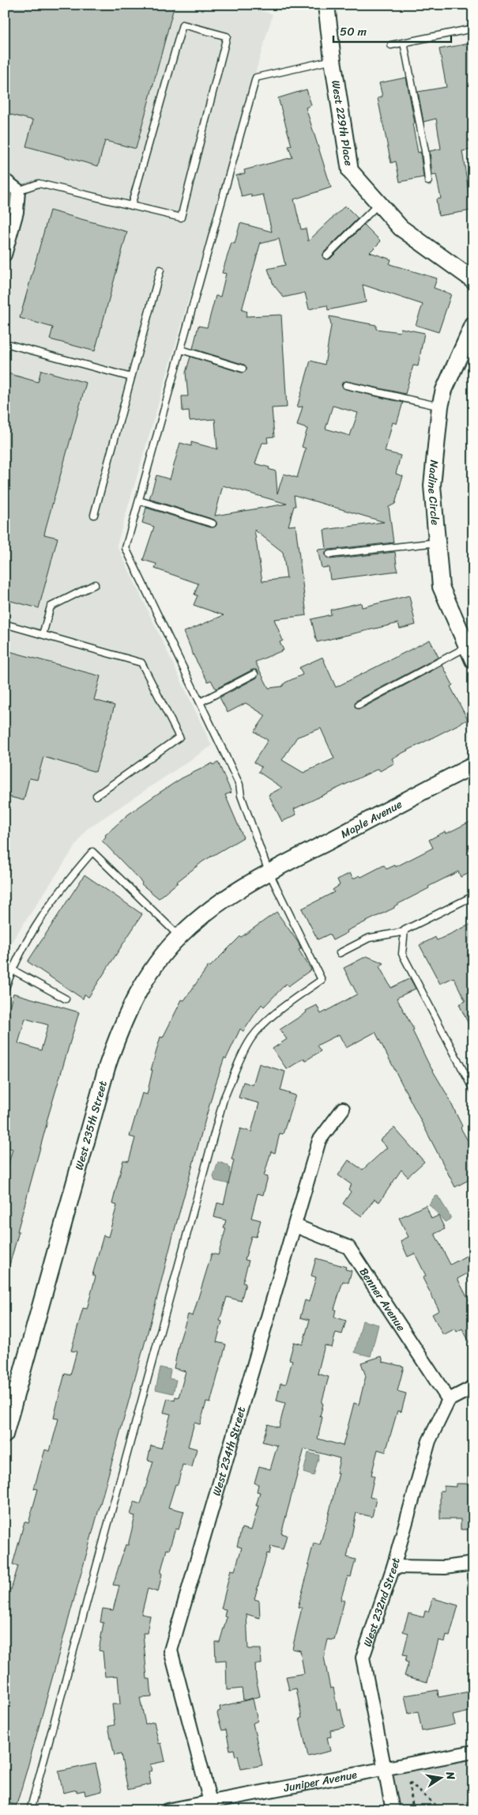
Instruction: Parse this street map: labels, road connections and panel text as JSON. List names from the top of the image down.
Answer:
{
  "streets": {
    "street": [
      "West 229th Place",
      "Nadine Circle",
      "Maple Avenue",
      "West 235th Street",
      "Benner Avenue",
      "West 234th Street",
      "West 232nd Street",
      "Juniper Avenue"
    ]
  },
  "crossings": [
    ["Maple Avenue", "West 235th Street"],
    ["Benner Avenue", "West 234th Street"],
    ["Benner Avenue", "West 232nd Street"],
    ["West 234th Street", "Juniper Avenue"],
    ["West 232nd Street", "Juniper Avenue"]
  ],
  "scale_bar": "50 m",
  "north": "right"
}
